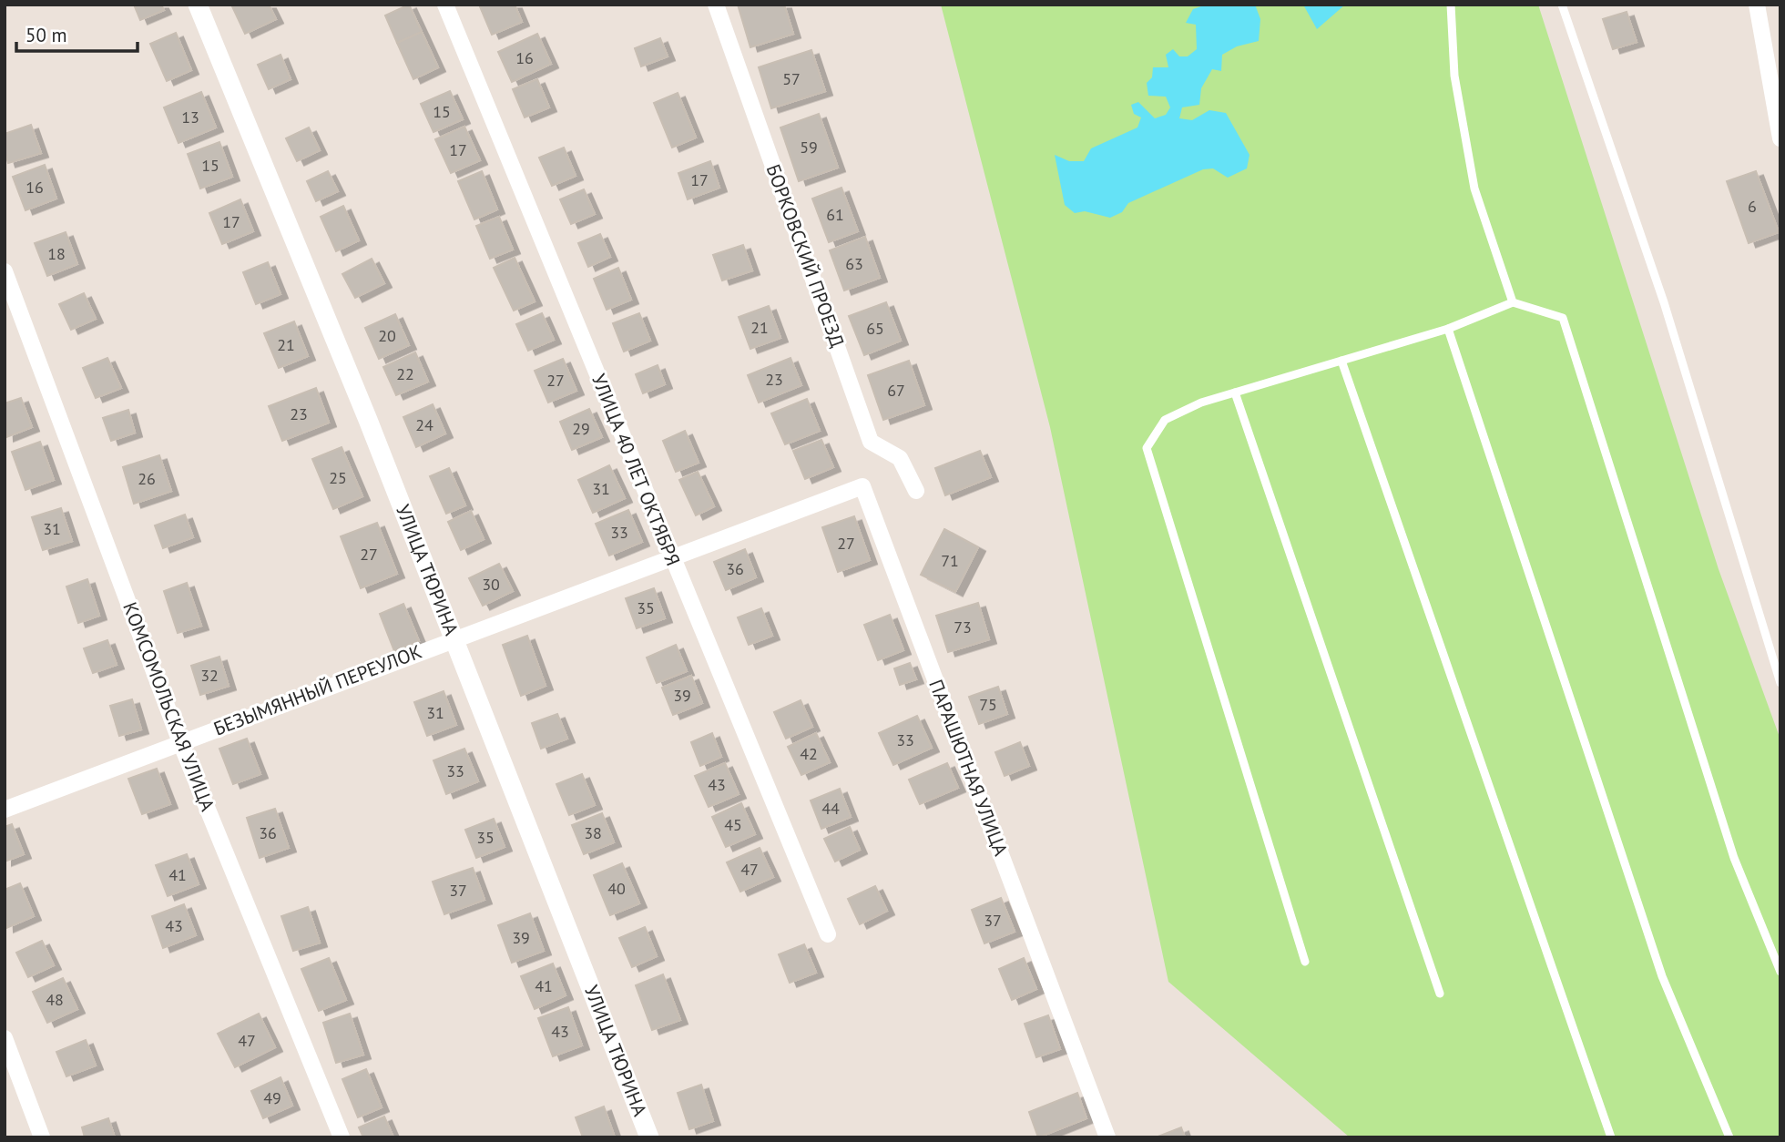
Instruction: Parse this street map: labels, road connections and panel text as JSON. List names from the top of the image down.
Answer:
{
  "streets": {
    "street": [
      "БОРКОВСКИЙ ПРОЕЗД",
      "УЛИЦА 40 ЛЕТ ОКТЯБРЯ",
      "УЛИЦА ТЮРИНА",
      "БЕЗЫМЯННЫЙ ПЕРЕУЛОК",
      "КОМСОМОЛЬСКАЯ УЛИЦА",
      "ПАРАШЮТНАЯ УЛИЦА"
    ]
  },
  "crossings": [
    ["УЛИЦА 40 ЛЕТ ОКТЯБРЯ", "БЕЗЫМЯННЫЙ ПЕРЕУЛОК"],
    ["УЛИЦА ТЮРИНА", "БЕЗЫМЯННЫЙ ПЕРЕУЛОК"],
    ["БЕЗЫМЯННЫЙ ПЕРЕУЛОК", "КОМСОМОЛЬСКАЯ УЛИЦА"],
    ["БЕЗЫМЯННЫЙ ПЕРЕУЛОК", "ПАРАШЮТНАЯ УЛИЦА"]
  ],
  "house_numbers": [
    "16",
    "57",
    "15",
    "13",
    "59",
    "17",
    "15",
    "17",
    "16",
    "6",
    "61",
    "17",
    "18",
    "63",
    "21",
    "65",
    "20",
    "21",
    "22",
    "23",
    "27",
    "67",
    "23",
    "24",
    "29",
    "25",
    "26",
    "31",
    "31",
    "33",
    "27",
    "27",
    "71",
    "36",
    "30",
    "35",
    "73",
    "32",
    "39",
    "75",
    "31",
    "33",
    "42",
    "33",
    "43",
    "44",
    "45",
    "36",
    "38",
    "35",
    "47",
    "41",
    "40",
    "37",
    "37",
    "43",
    "39",
    "41",
    "48",
    "43",
    "47",
    "49"
  ],
  "scale_bar": "50 m"
}
